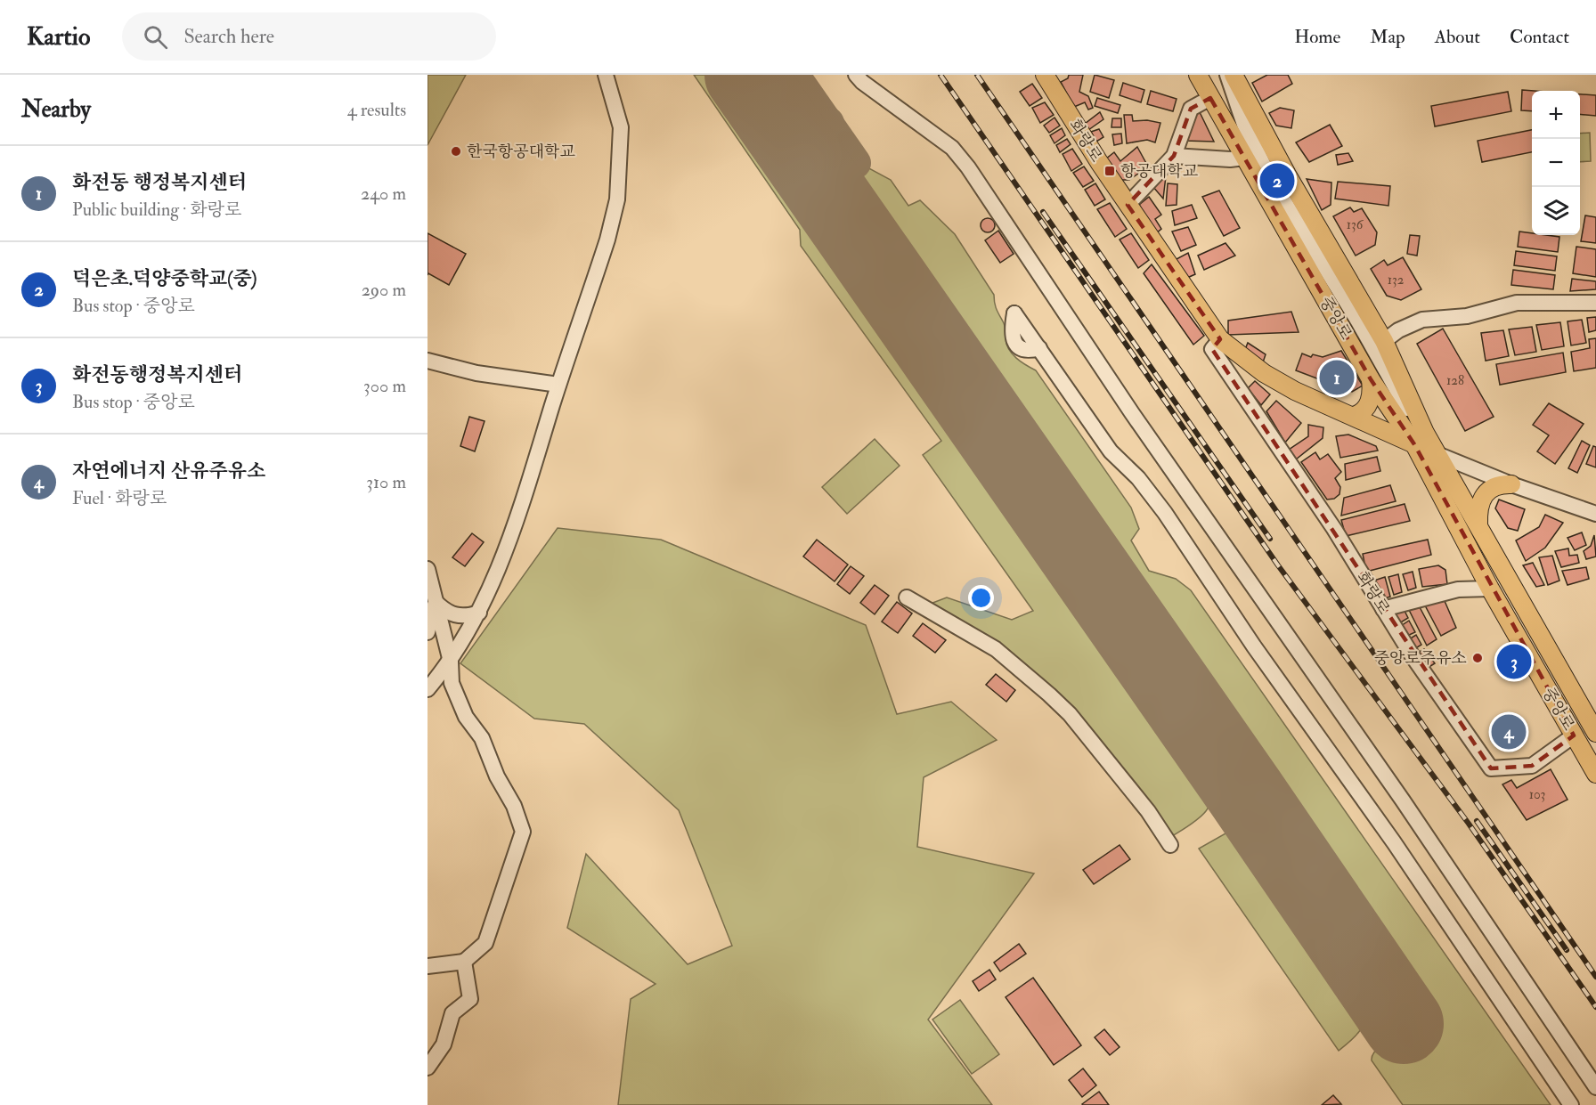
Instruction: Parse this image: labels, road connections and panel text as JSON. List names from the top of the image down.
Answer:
{
  "streets": {
    "main road": ["화랑로", "중앙로"]
  },
  "crossings": [
    ["화랑로", "중앙로"]
  ],
  "places": {
    "other": ["한국항공대학교", "중앙로주유소"],
    "transit": ["항공대학교"]
  },
  "house_numbers": [
    "136",
    "132",
    "128",
    "103"
  ],
  "page": {
    "header": "Kartio",
    "search": "Search here",
    "nav": [
      "Home",
      "Map",
      "About",
      "Contact"
    ],
    "heading": ["Nearby", "4 results"],
    "map_buttons": ["+", "−"],
    "list": [
      {
        "mark": "1",
        "name": "화전동 행정복지센터",
        "note": "Public building · 화랑로",
        "value": "240 m"
      },
      {
        "mark": "2",
        "name": "덕은초.덕양중학교(중)",
        "note": "Bus stop · 중앙로",
        "value": "290 m"
      },
      {
        "mark": "3",
        "name": "화전동행정복지센터",
        "note": "Bus stop · 중앙로",
        "value": "300 m"
      },
      {
        "mark": "4",
        "name": "자연에너지 산유주유소",
        "note": "Fuel · 화랑로",
        "value": "310 m"
      }
    ],
    "pins": [
      "2",
      "1",
      "3",
      "4"
    ]
  }
}
